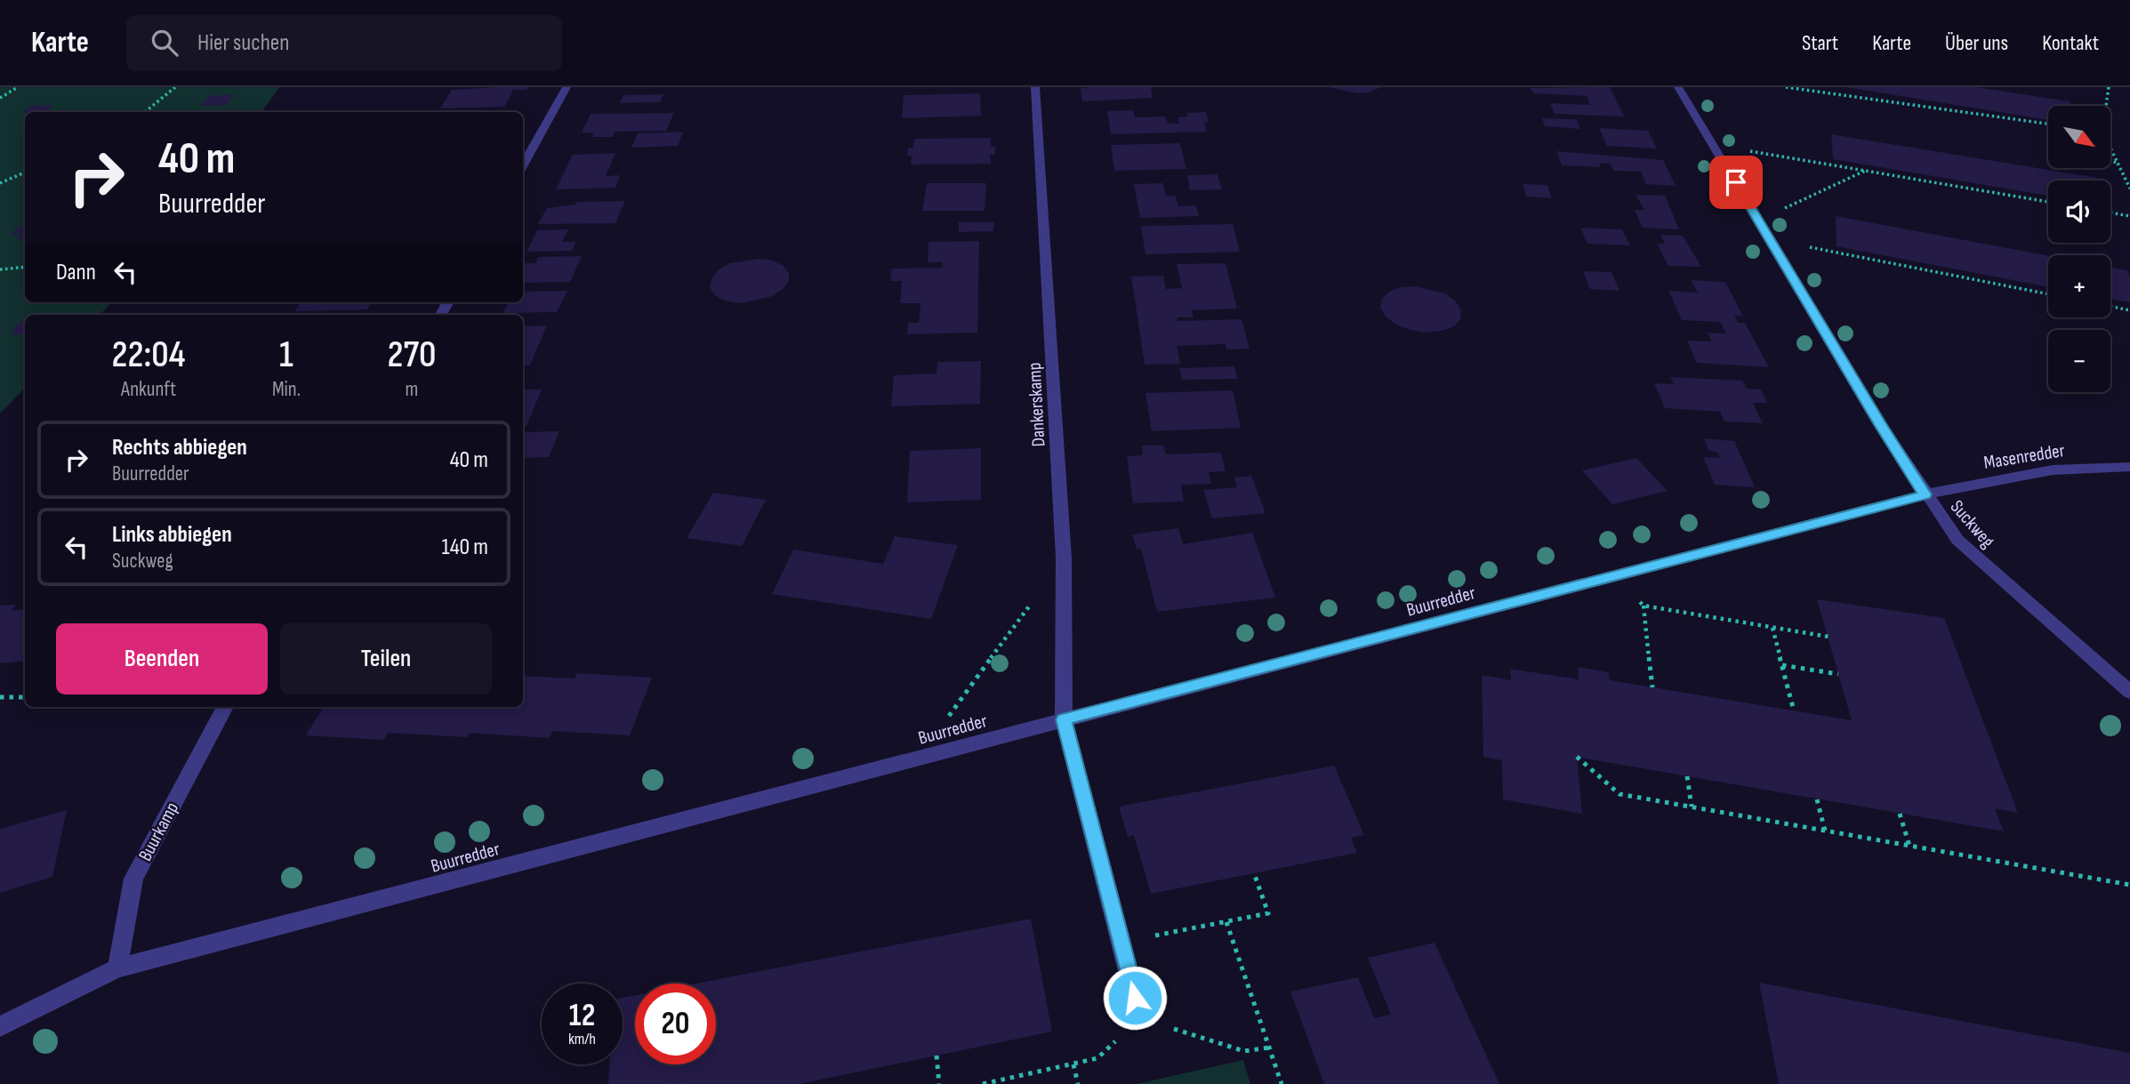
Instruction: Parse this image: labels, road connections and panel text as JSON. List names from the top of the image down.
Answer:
{
  "streets": {
    "street": [
      "Dankerskamp",
      "Masenredder",
      "Suckweg",
      "Buurredder",
      "Buurkamp"
    ]
  },
  "crossings": [
    ["Dankerskamp", "Buurredder"],
    ["Masenredder", "Suckweg"],
    ["Masenredder", "Buurredder"],
    ["Suckweg", "Buurredder"],
    ["Buurredder", "Buurkamp"]
  ],
  "north": "bottom right",
  "page": {
    "header": "Karte",
    "search": "Hier suchen",
    "nav": [
      "Start",
      "Karte",
      "Über uns",
      "Kontakt"
    ],
    "map_buttons": ["+", "−"],
    "turn": ["40 m", "Buurredder"],
    "then": "Dann",
    "eta": [
      "22:04",
      "Ankunft",
      "1",
      "Min.",
      "270",
      "m"
    ],
    "list": [
      {
        "name": "Rechts abbiegen",
        "note": "Buurredder",
        "value": "40 m"
      },
      {
        "name": "Links abbiegen",
        "note": "Suckweg",
        "value": "140 m"
      }
    ],
    "buttons": ["Beenden", "Teilen"],
    "speed": "12 km/h",
    "limit": "20"
  }
}
